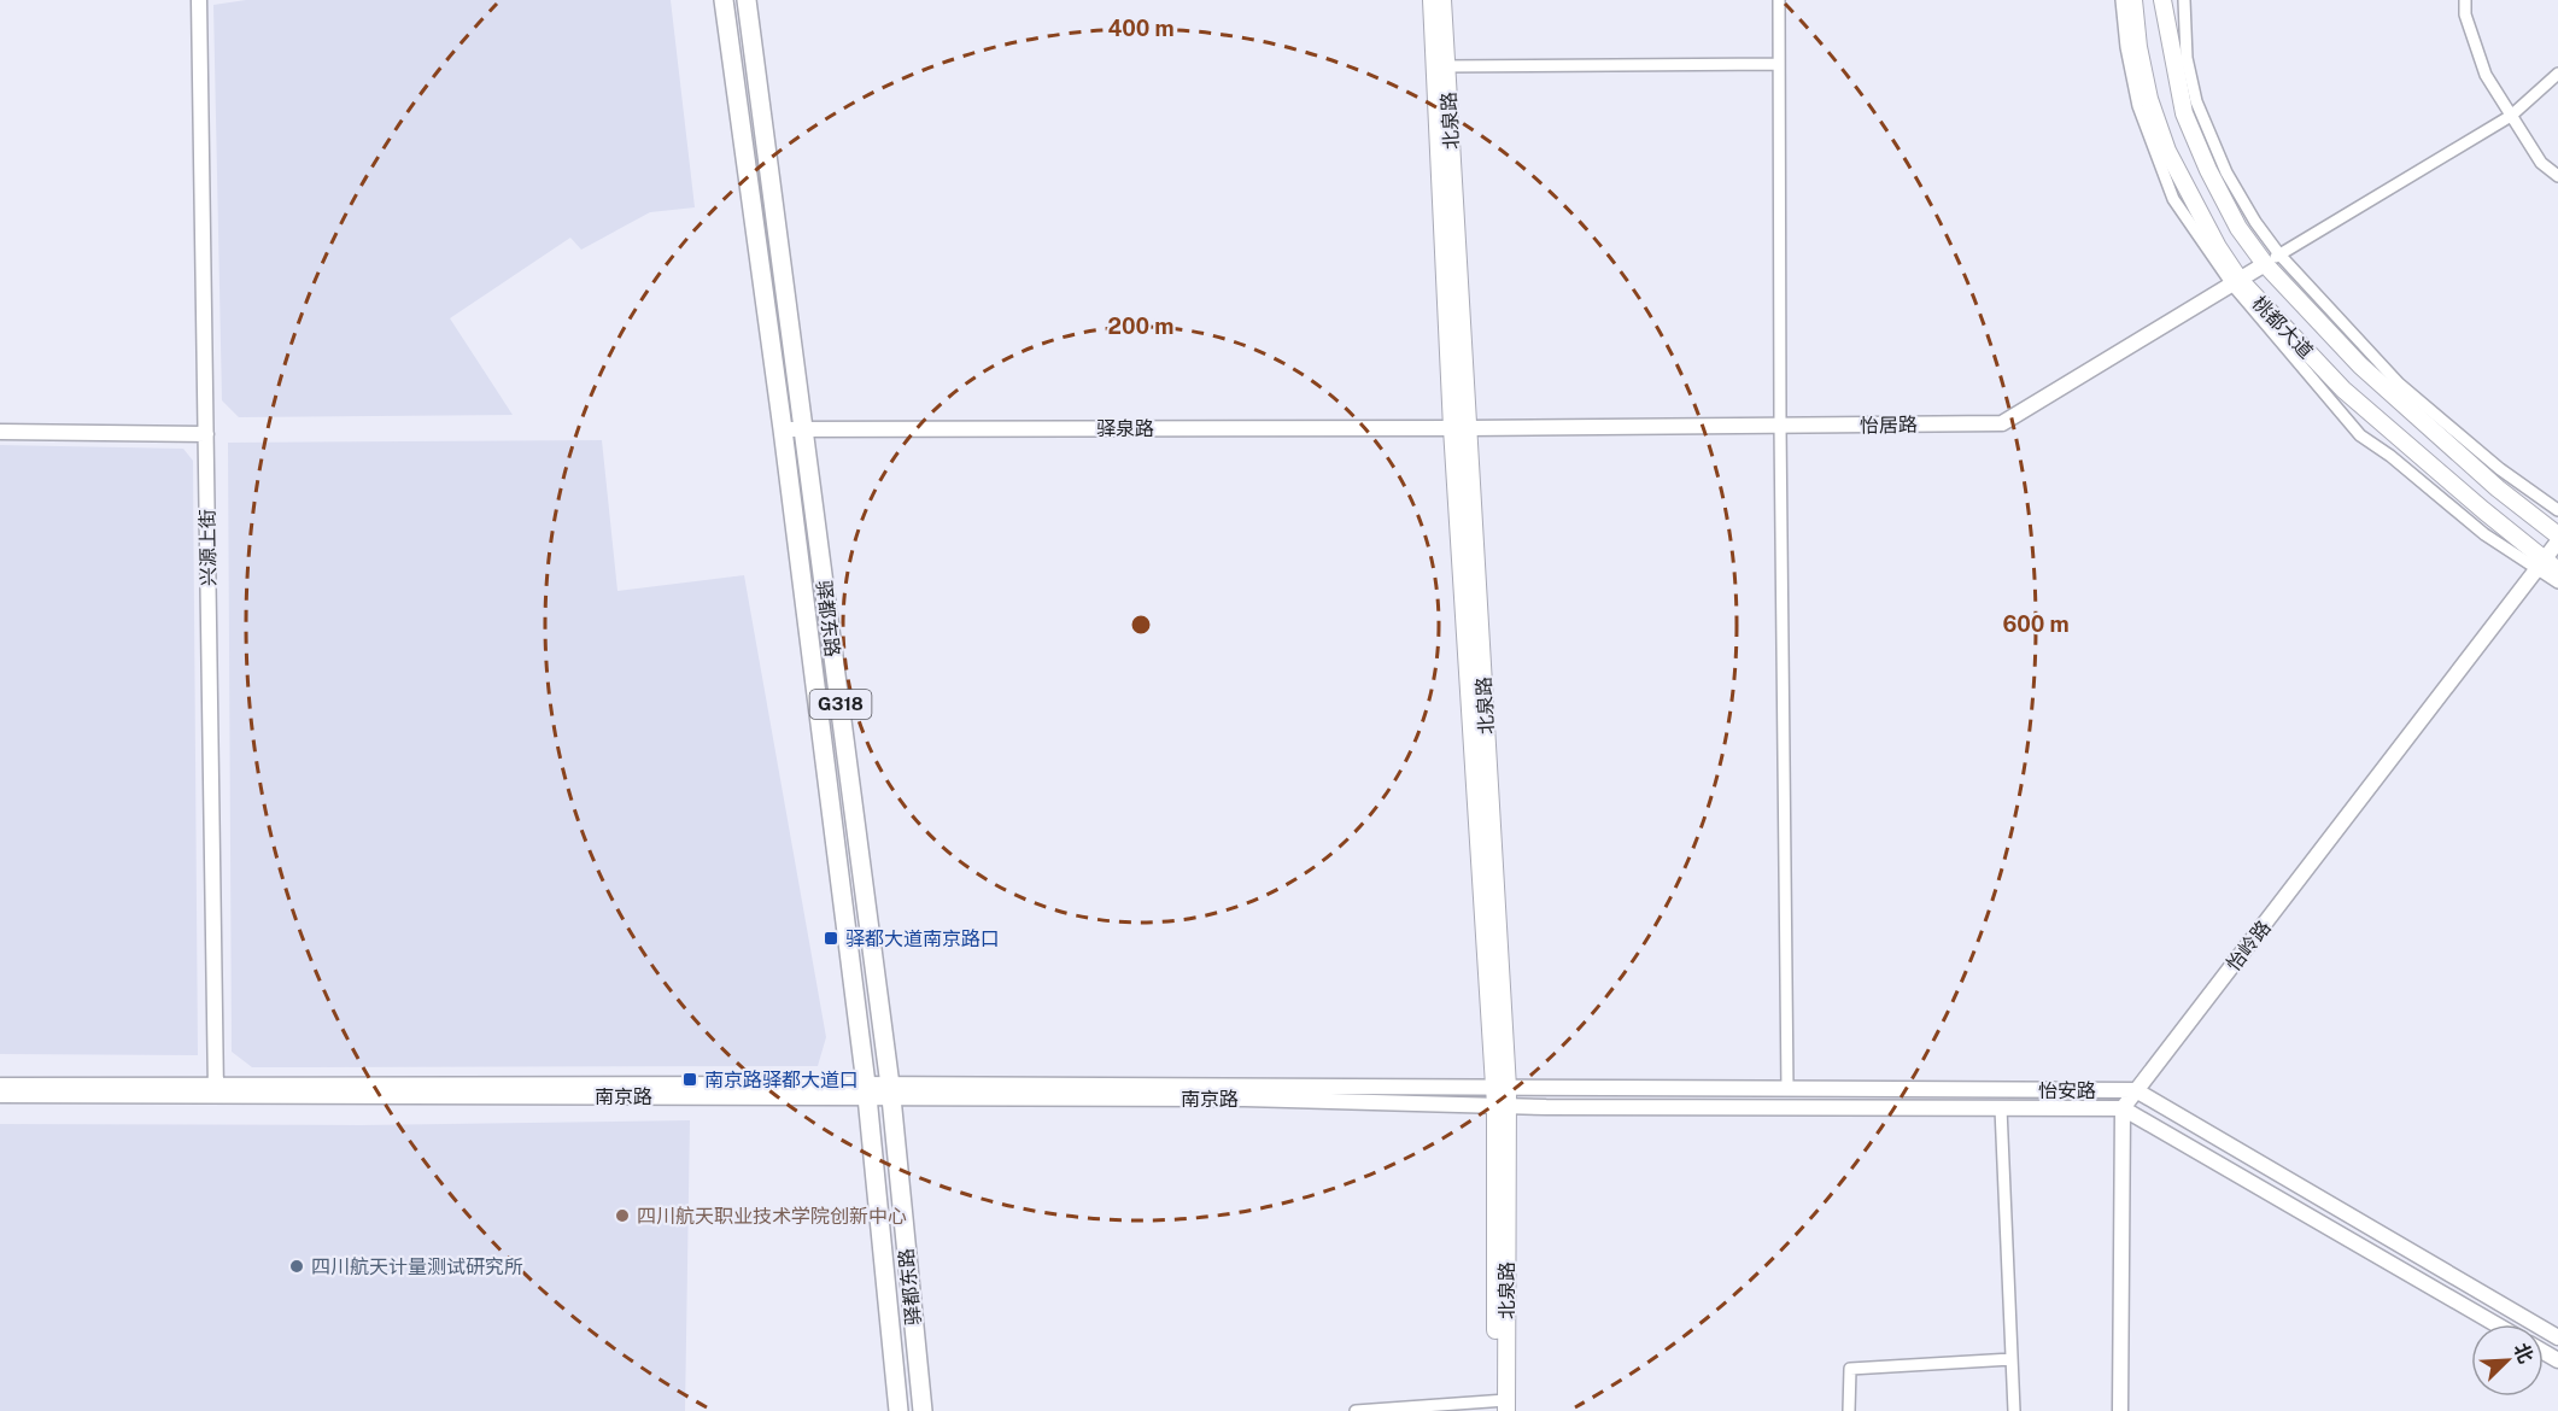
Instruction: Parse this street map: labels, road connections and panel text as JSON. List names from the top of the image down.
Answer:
{
  "streets": {
    "highway": ["驿都东路", "G318"],
    "main road": ["北泉路", "桃都大道"],
    "street": [
      "怡居路",
      "驿泉路",
      "兴源上街",
      "怡岭路",
      "怡安路",
      "南京路"
    ]
  },
  "crossings": [
    ["北泉路", "怡居路"],
    ["北泉路", "驿泉路"],
    ["北泉路", "怡安路"],
    ["北泉路", "南京路"],
    ["桃都大道", "怡居路"],
    ["桃都大道", "怡岭路"],
    ["怡居路", "驿泉路"],
    ["驿泉路", "驿都东路"],
    ["兴源上街", "南京路"],
    ["驿都东路", "南京路"],
    ["怡岭路", "怡安路"],
    ["怡安路", "南京路"]
  ],
  "places": {
    "transit": ["驿都大道南京路口", "南京路驿都大道口"],
    "other": ["四川航天职业技术学院创新中心", "四川航天计量测试研究所"]
  },
  "north": "top right",
  "rings": ["400 m", "200 m", "600 m"]
}
